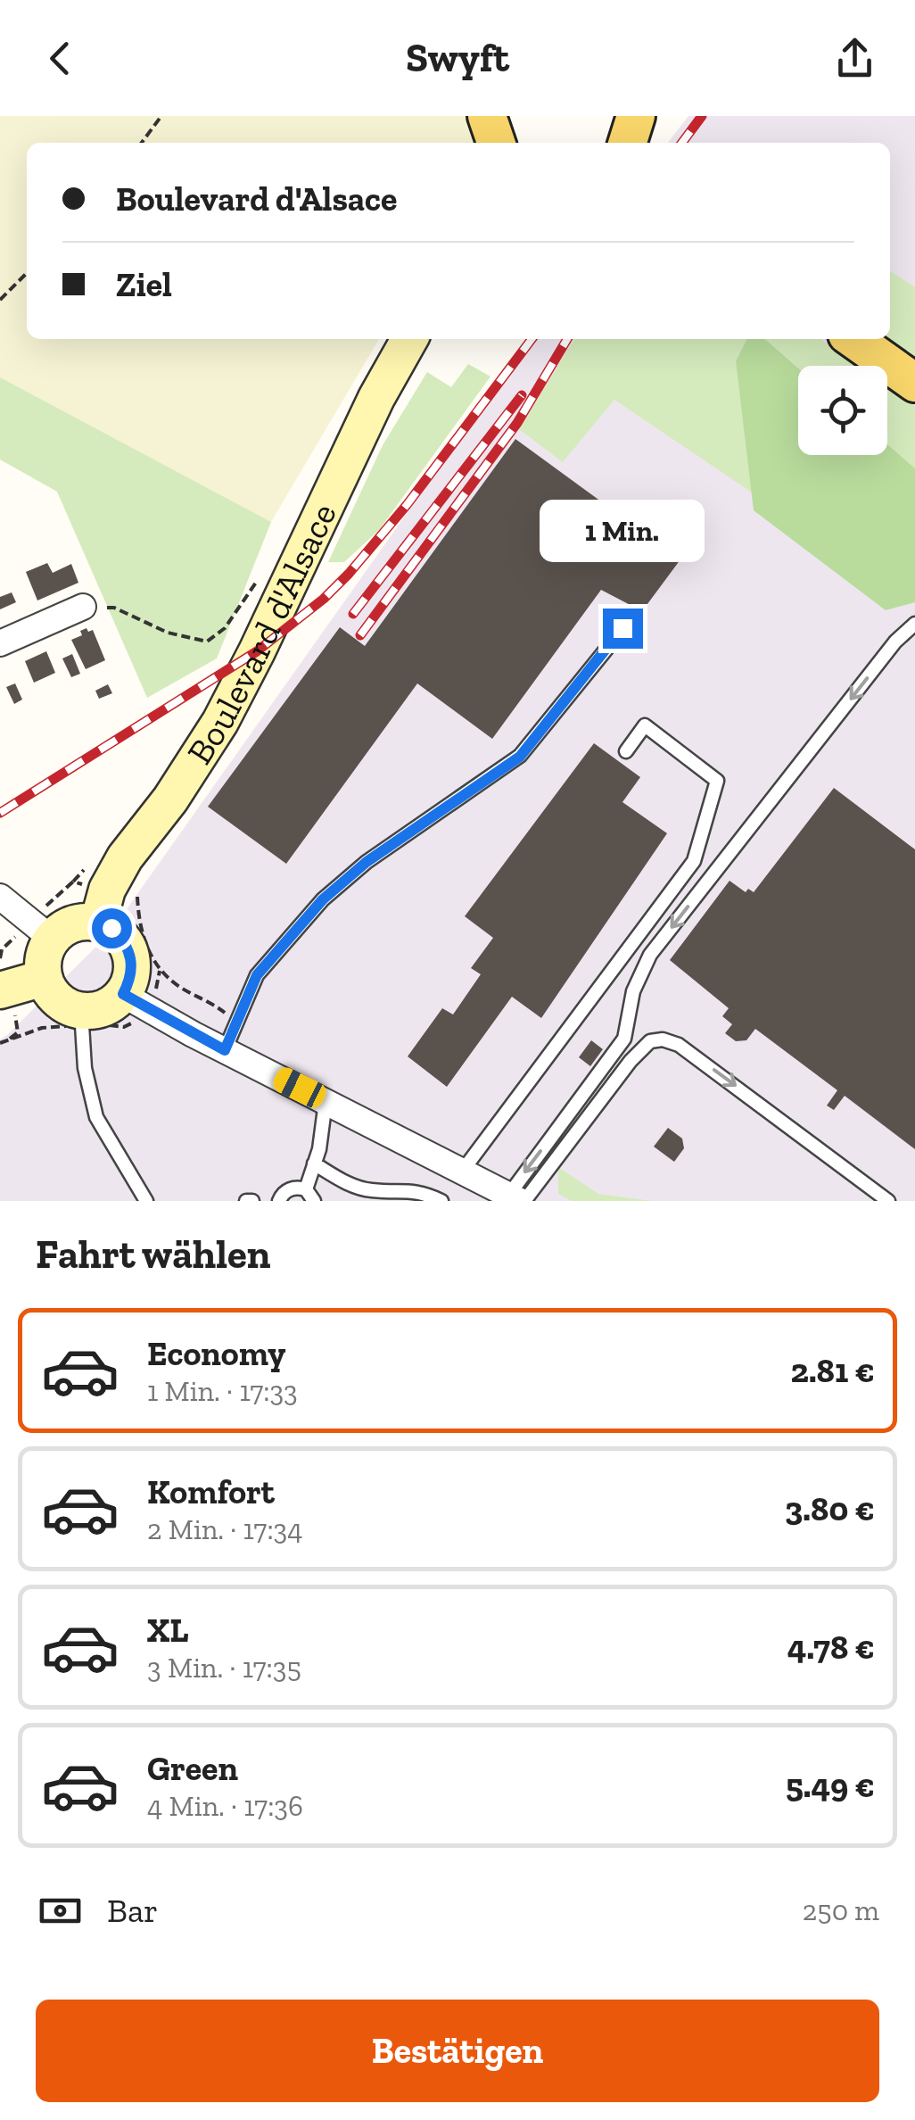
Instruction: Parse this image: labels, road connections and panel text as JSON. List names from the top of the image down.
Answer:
{
  "streets": {
    "main road": ["Boulevard d'Alsace"]
  },
  "page": {
    "header": "Swyft",
    "banner": ["Boulevard d'Alsace", "Ziel"],
    "bubble": "1 Min.",
    "heading": "Fahrt wählen",
    "list": [
      {
        "name": "Economy",
        "note": "1 Min. · 17:33",
        "value": "2.81 €"
      },
      {
        "name": "Komfort",
        "note": "2 Min. · 17:34",
        "value": "3.80 €"
      },
      {
        "name": "XL",
        "note": "3 Min. · 17:35",
        "value": "4.78 €"
      },
      {
        "name": "Green",
        "note": "4 Min. · 17:36",
        "value": "5.49 €"
      }
    ],
    "pay": ["Bar", "250 m"],
    "buttons": "Bestätigen"
  }
}
